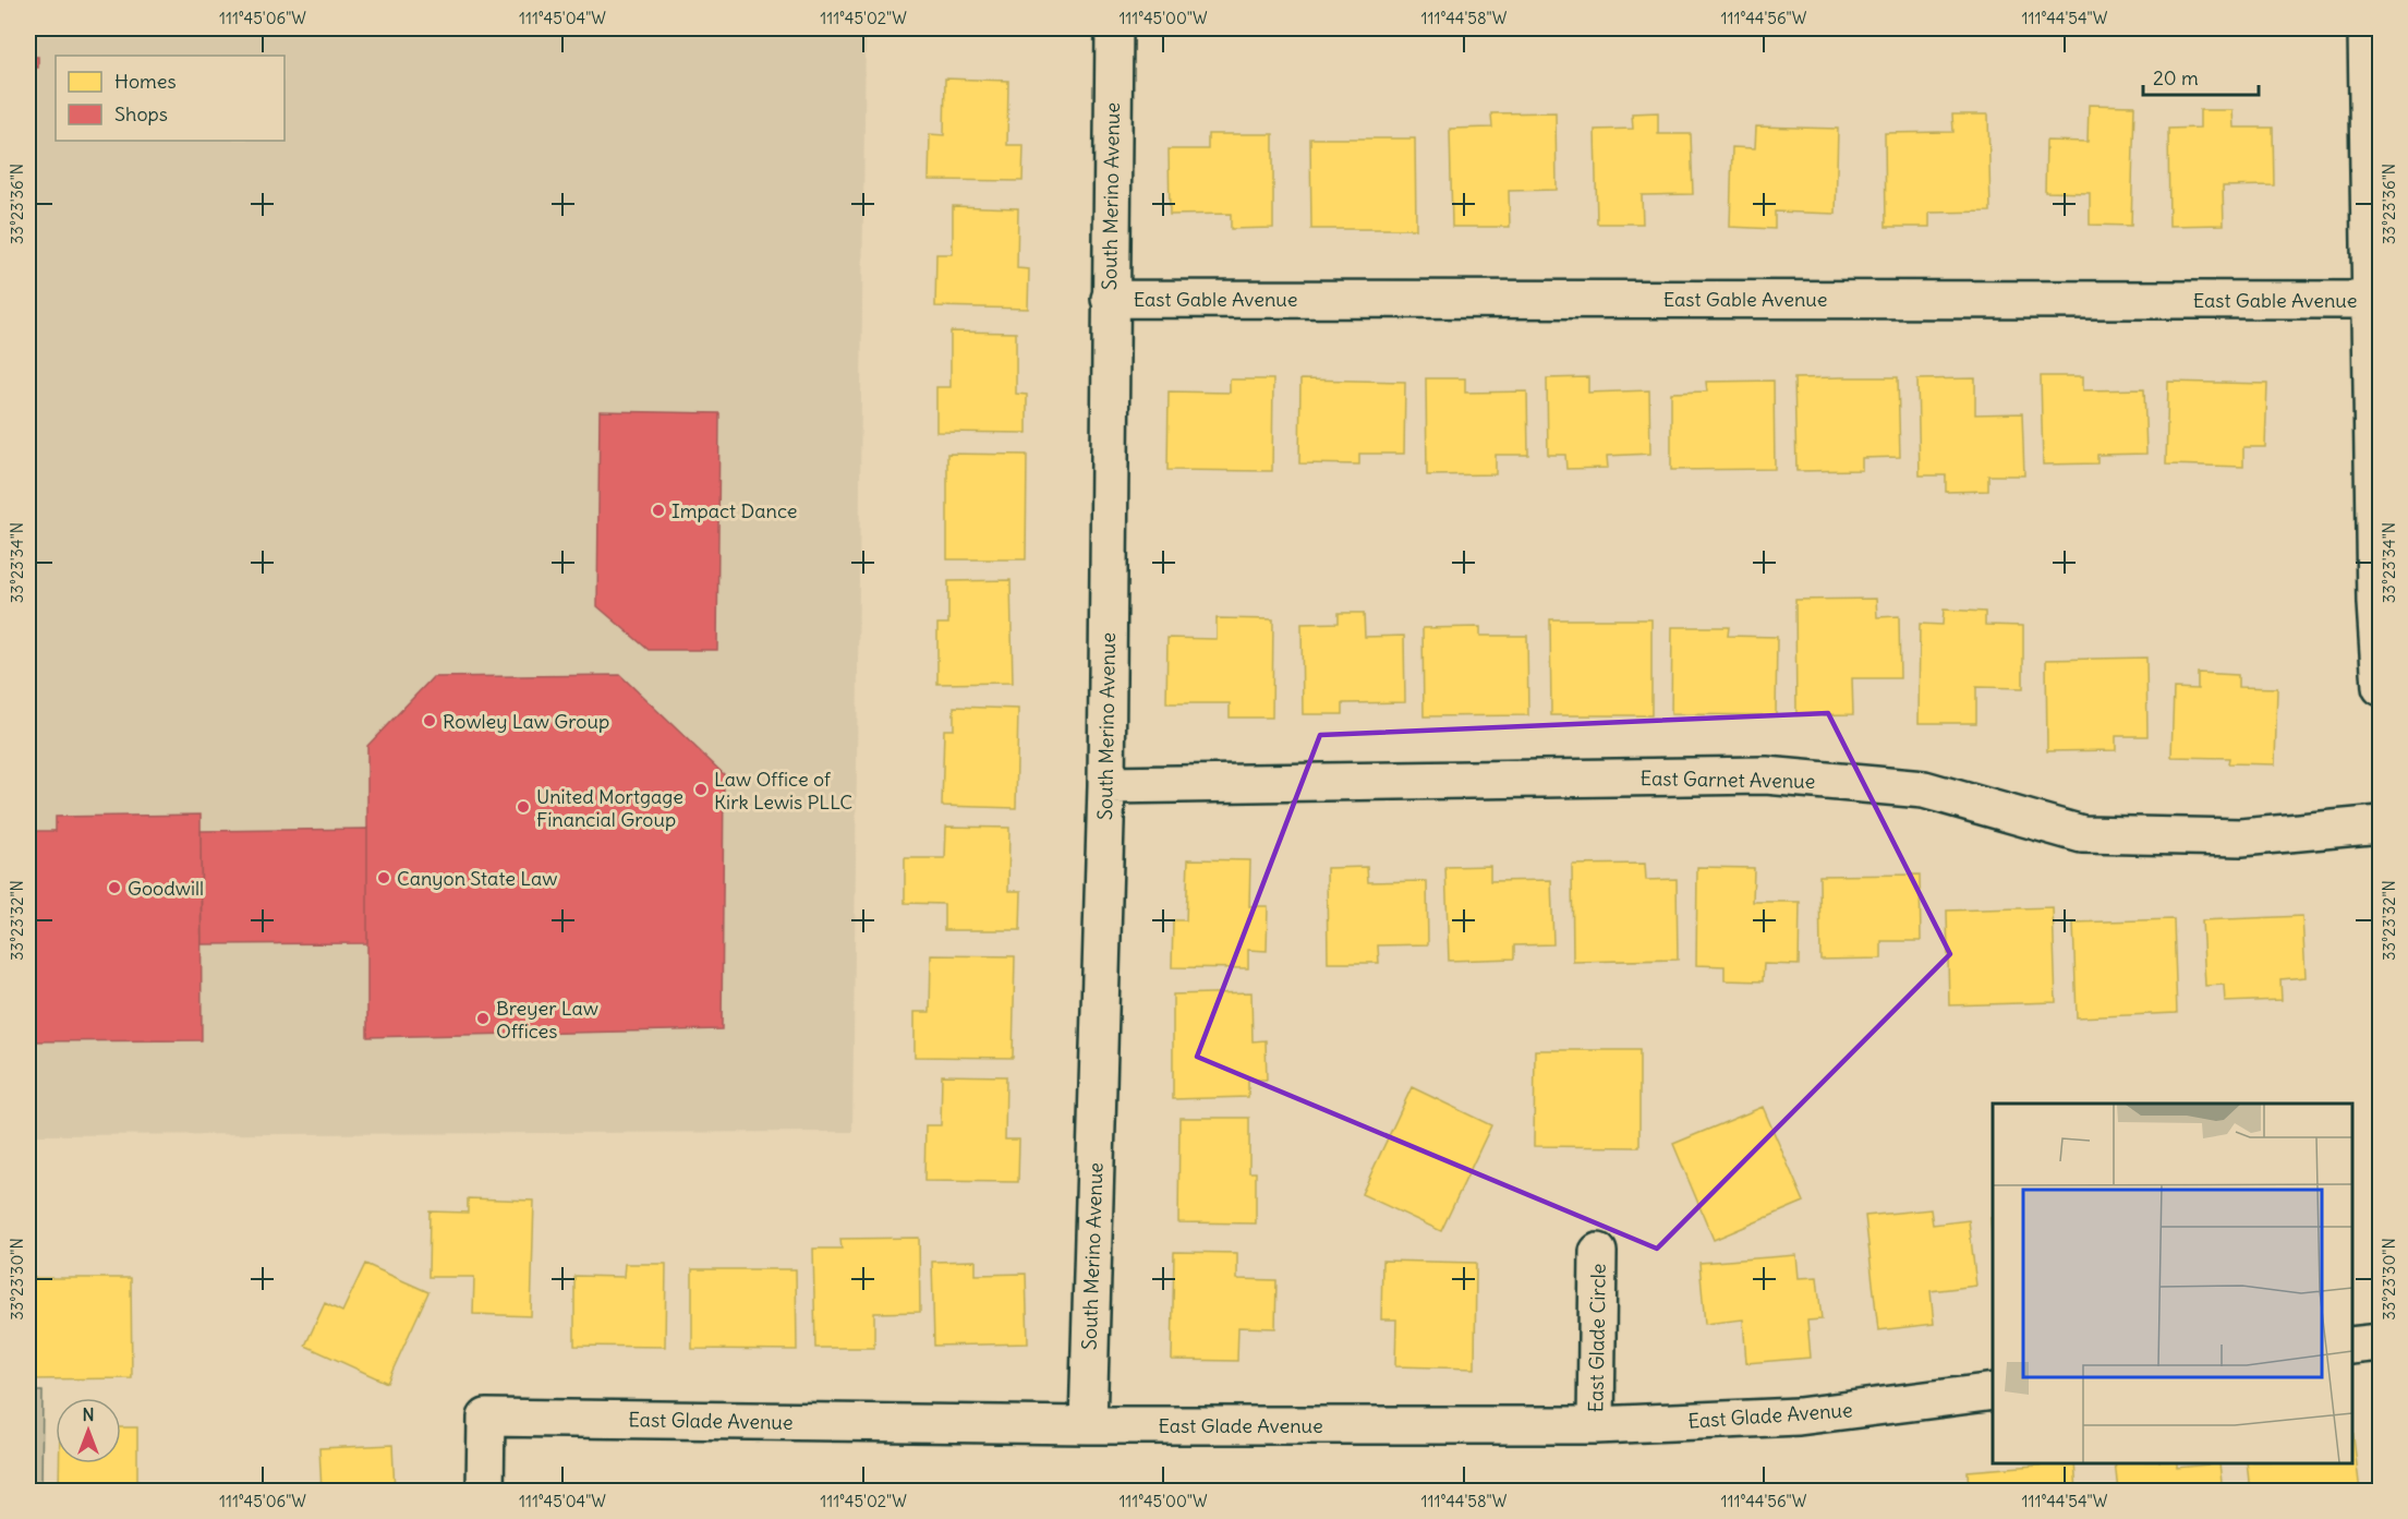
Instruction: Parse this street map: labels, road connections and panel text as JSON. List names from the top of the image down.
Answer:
{
  "streets": {
    "street": [
      "South Merino Avenue",
      "East Gable Avenue",
      "East Garnet Avenue",
      "East Glade Circle",
      "East Glade Avenue"
    ]
  },
  "crossings": [
    ["South Merino Avenue", "East Gable Avenue"],
    ["South Merino Avenue", "East Garnet Avenue"],
    ["South Merino Avenue", "East Glade Avenue"],
    ["East Glade Circle", "East Glade Avenue"]
  ],
  "places": [
    "Impact Dance",
    "Rowley Law Group",
    "Law Office of Kirk Lewis PLLC",
    "United Mortgage Financial Group",
    "Canyon State Law",
    "Goodwill",
    "Breyer Law Offices"
  ],
  "legend": ["Homes", "Shops"],
  "scale_bar": "20 m",
  "north": "top",
  "coordinates": [
    "111°45'06\"W",
    "111°45'04\"W",
    "111°45'02\"W",
    "111°45'00\"W",
    "111°44'58\"W",
    "111°44'56\"W",
    "111°44'54\"W",
    "33°23'36\"N",
    "33°23'34\"N",
    "33°23'32\"N",
    "33°23'30\"N"
  ]
}
